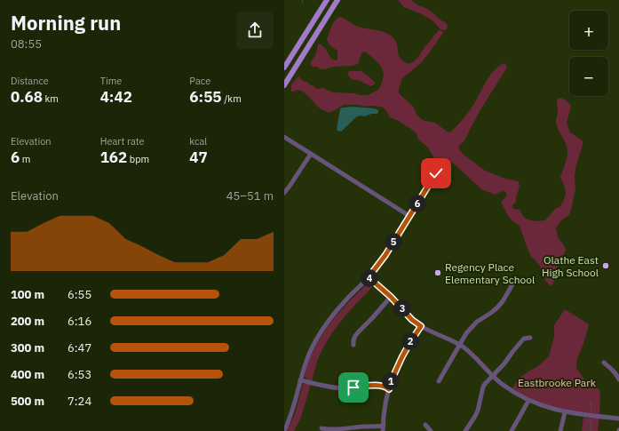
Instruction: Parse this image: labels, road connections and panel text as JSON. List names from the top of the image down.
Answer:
{
  "parks": ["Eastbrooke Park"],
  "places": ["Olathe East High School", "Regency Place Elementary School"],
  "page": {
    "heading": ["Morning run", "08:55"],
    "map_buttons": ["+", "−"],
    "stats": [
      ["Distance", "0.68 km"],
      ["Time", "4:42"],
      ["Pace", "6:55 /km"],
      ["Elevation", "6 m"],
      ["Heart rate", "162 bpm"],
      ["kcal", "47"]
    ],
    "chart": ["Elevation", "45–51 m"],
    "pins": [
      "6",
      "5",
      "4",
      "3",
      "2",
      "1"
    ],
    "list": [
      {
        "name": "100 m",
        "note": "6:55"
      },
      {
        "name": "200 m",
        "note": "6:16"
      },
      {
        "name": "300 m",
        "note": "6:47"
      },
      {
        "name": "400 m",
        "note": "6:53"
      },
      {
        "name": "500 m",
        "note": "7:24"
      }
    ]
  }
}
